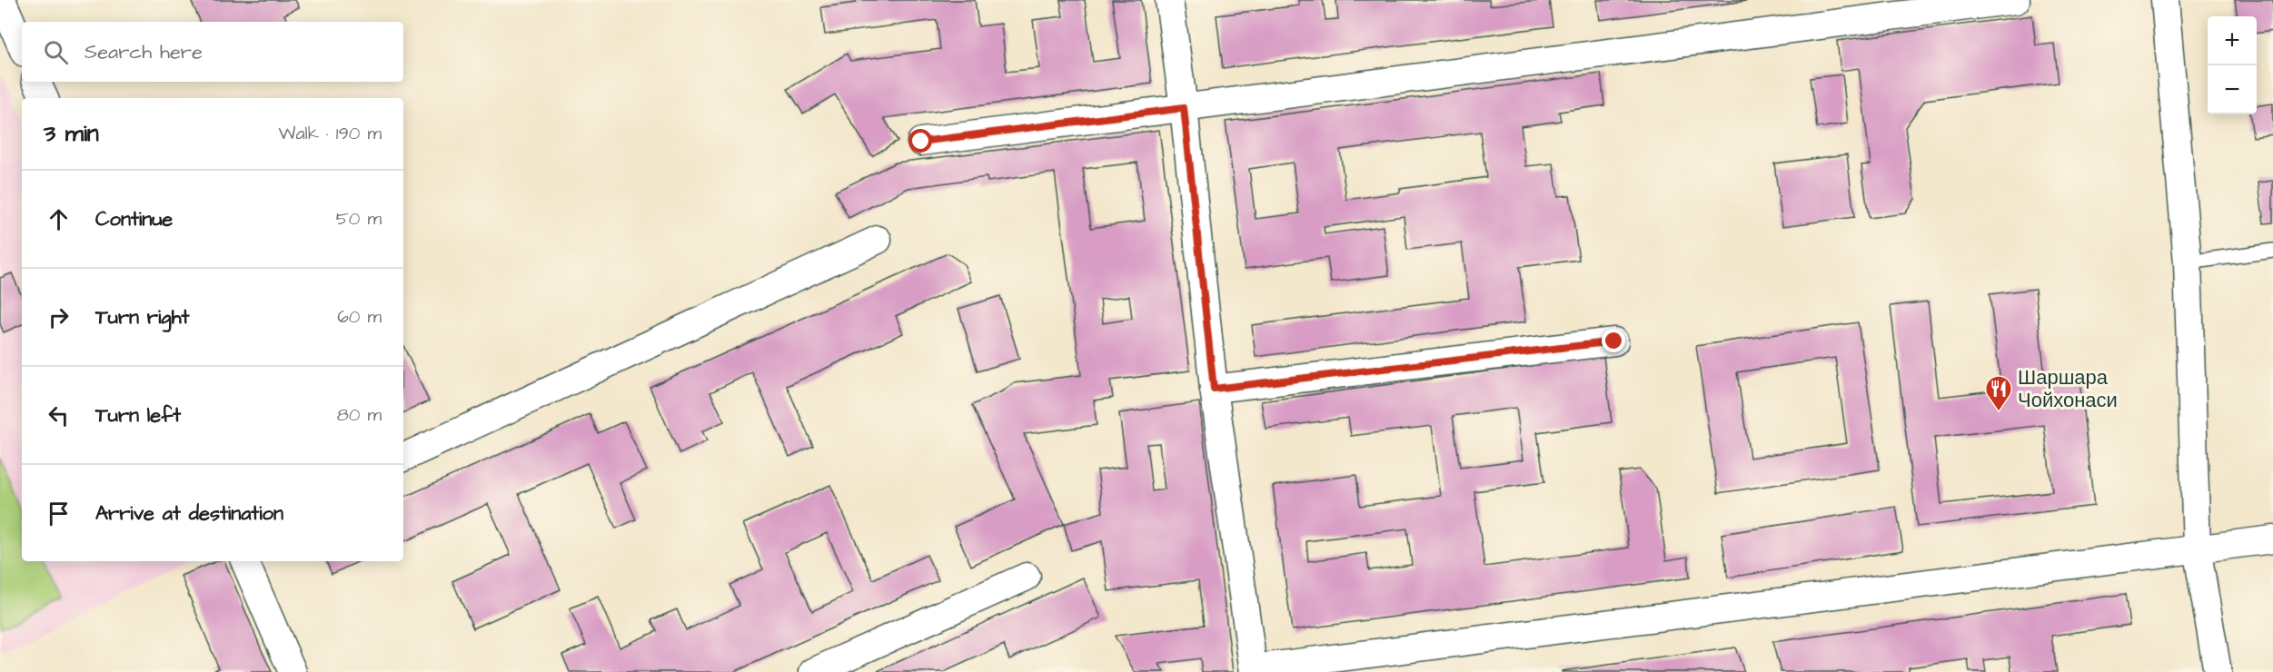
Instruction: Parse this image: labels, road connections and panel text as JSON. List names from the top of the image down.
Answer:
{
  "places": {
    "restaurant": ["Шаршара Чойхонаси"]
  },
  "page": {
    "map_buttons": ["+", "−"],
    "search": "Search here",
    "heading": ["3 min", "Walk · 190 m"],
    "list": [
      ["Continue", "50 m"],
      ["Turn right", "60 m"],
      ["Turn left", "80 m"],
      "Arrive at destination"
    ]
  }
}
